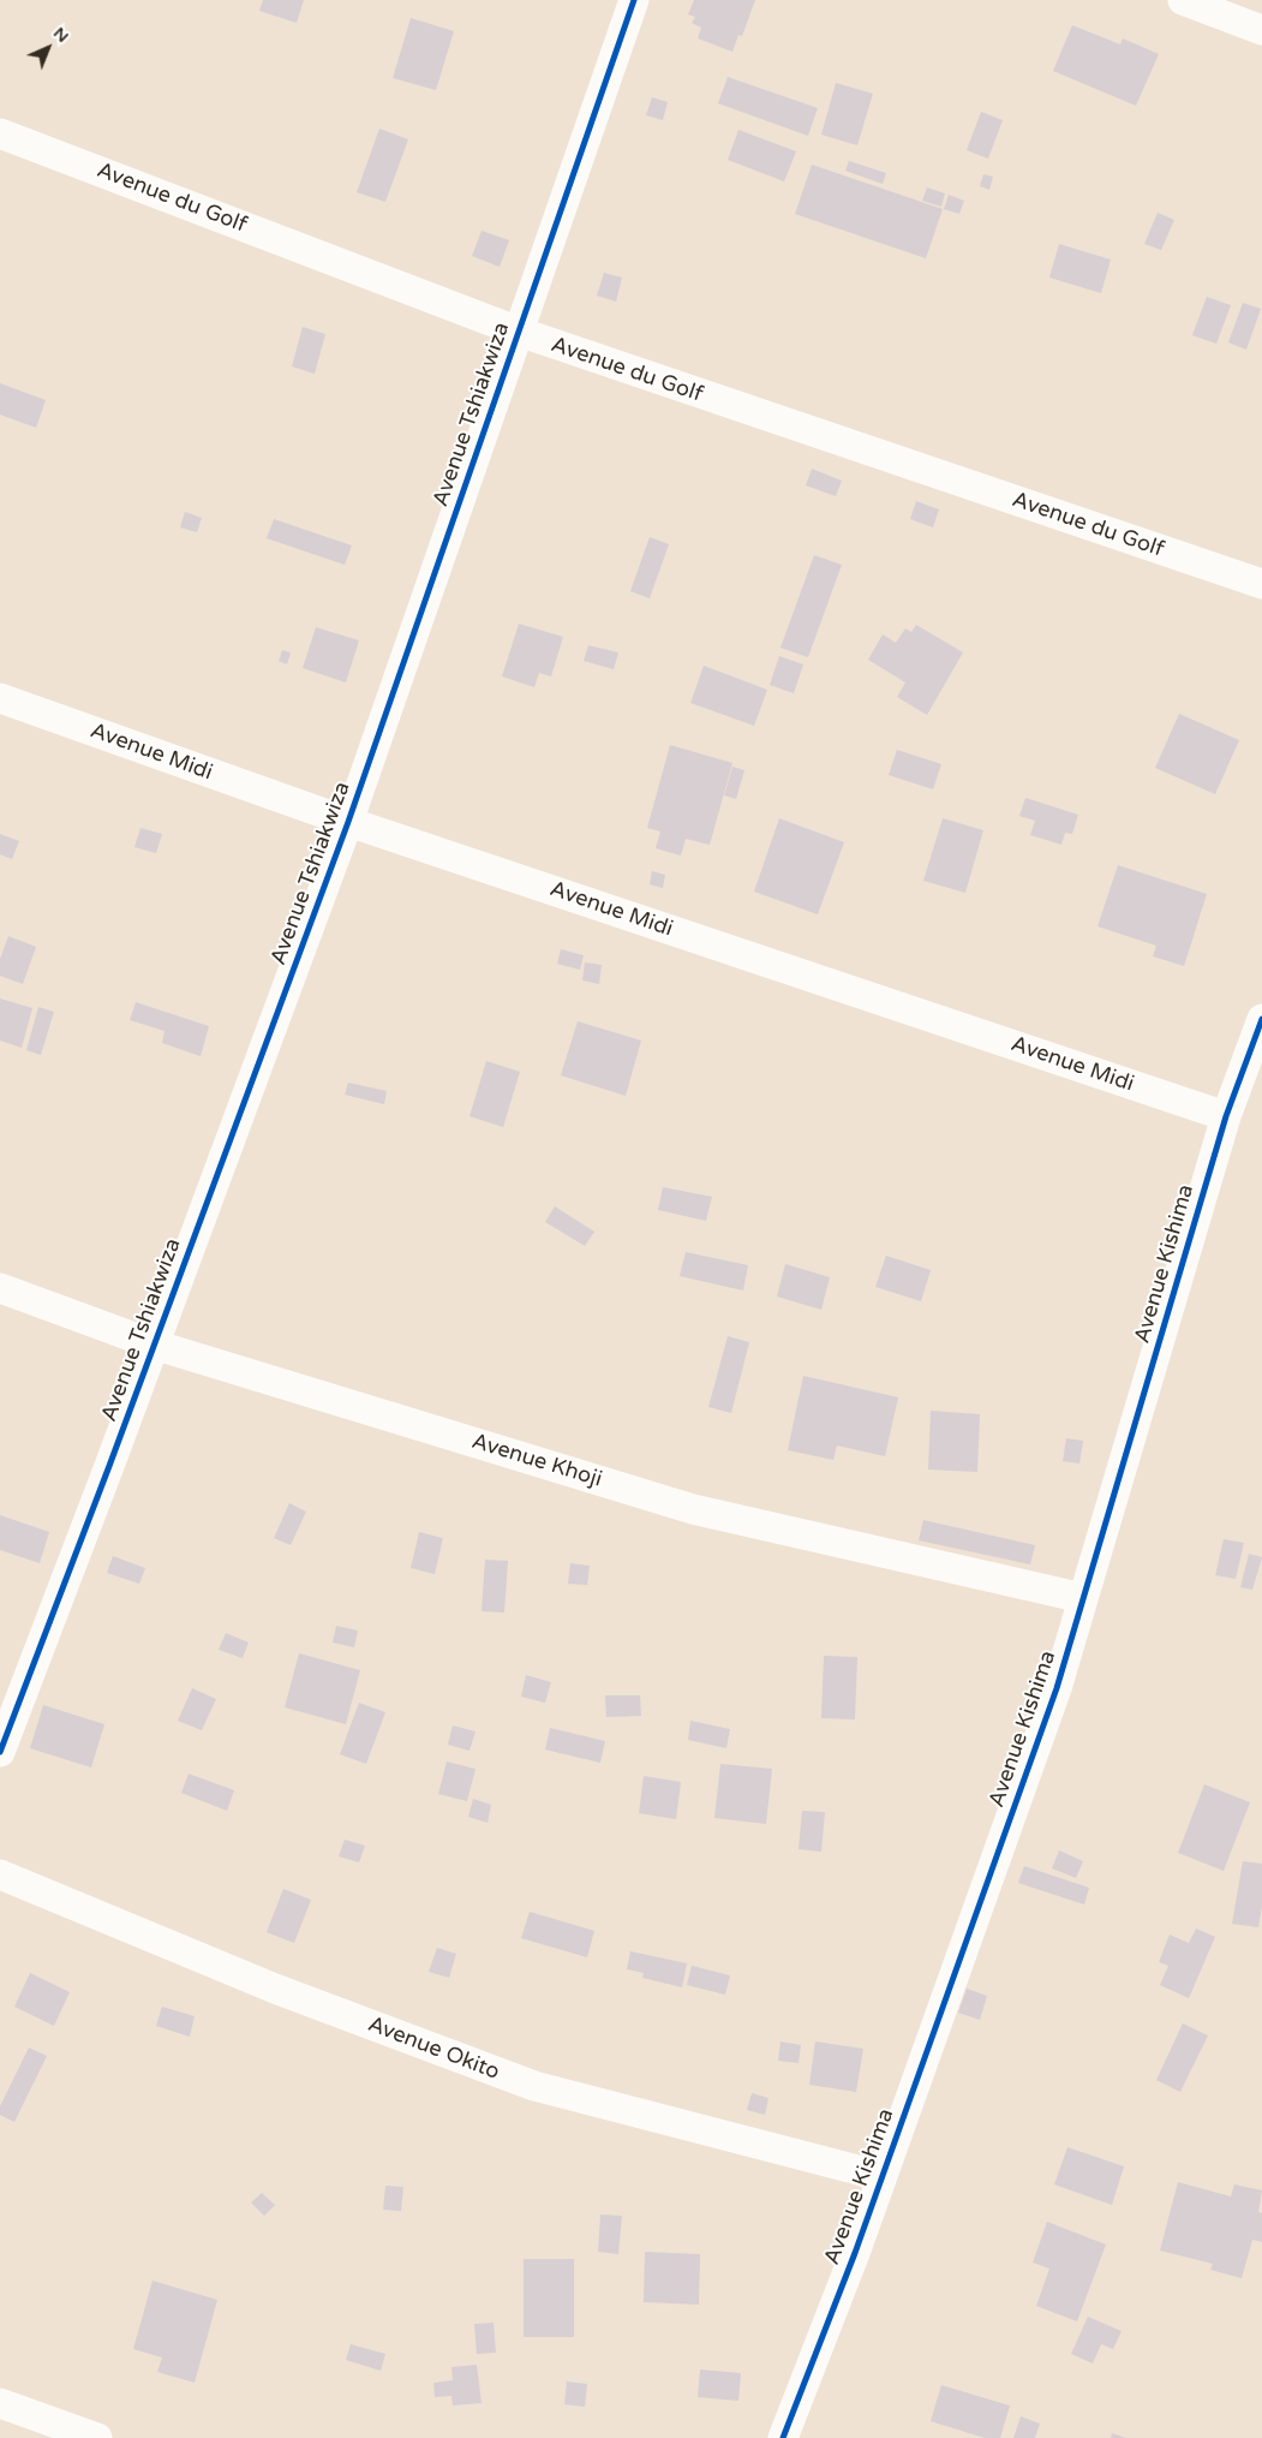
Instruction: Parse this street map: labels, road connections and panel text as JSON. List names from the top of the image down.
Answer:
{
  "streets": {
    "street": [
      "Avenue du Golf",
      "Avenue Tshiakwiza",
      "Avenue Midi",
      "Avenue Kishima",
      "Avenue Khoji",
      "Avenue Okito"
    ]
  },
  "crossings": [
    ["Avenue du Golf", "Avenue Tshiakwiza"],
    ["Avenue Tshiakwiza", "Avenue Midi"],
    ["Avenue Tshiakwiza", "Avenue Khoji"],
    ["Avenue Midi", "Avenue Kishima"],
    ["Avenue Kishima", "Avenue Khoji"],
    ["Avenue Kishima", "Avenue Okito"]
  ],
  "north": "top right"
}
